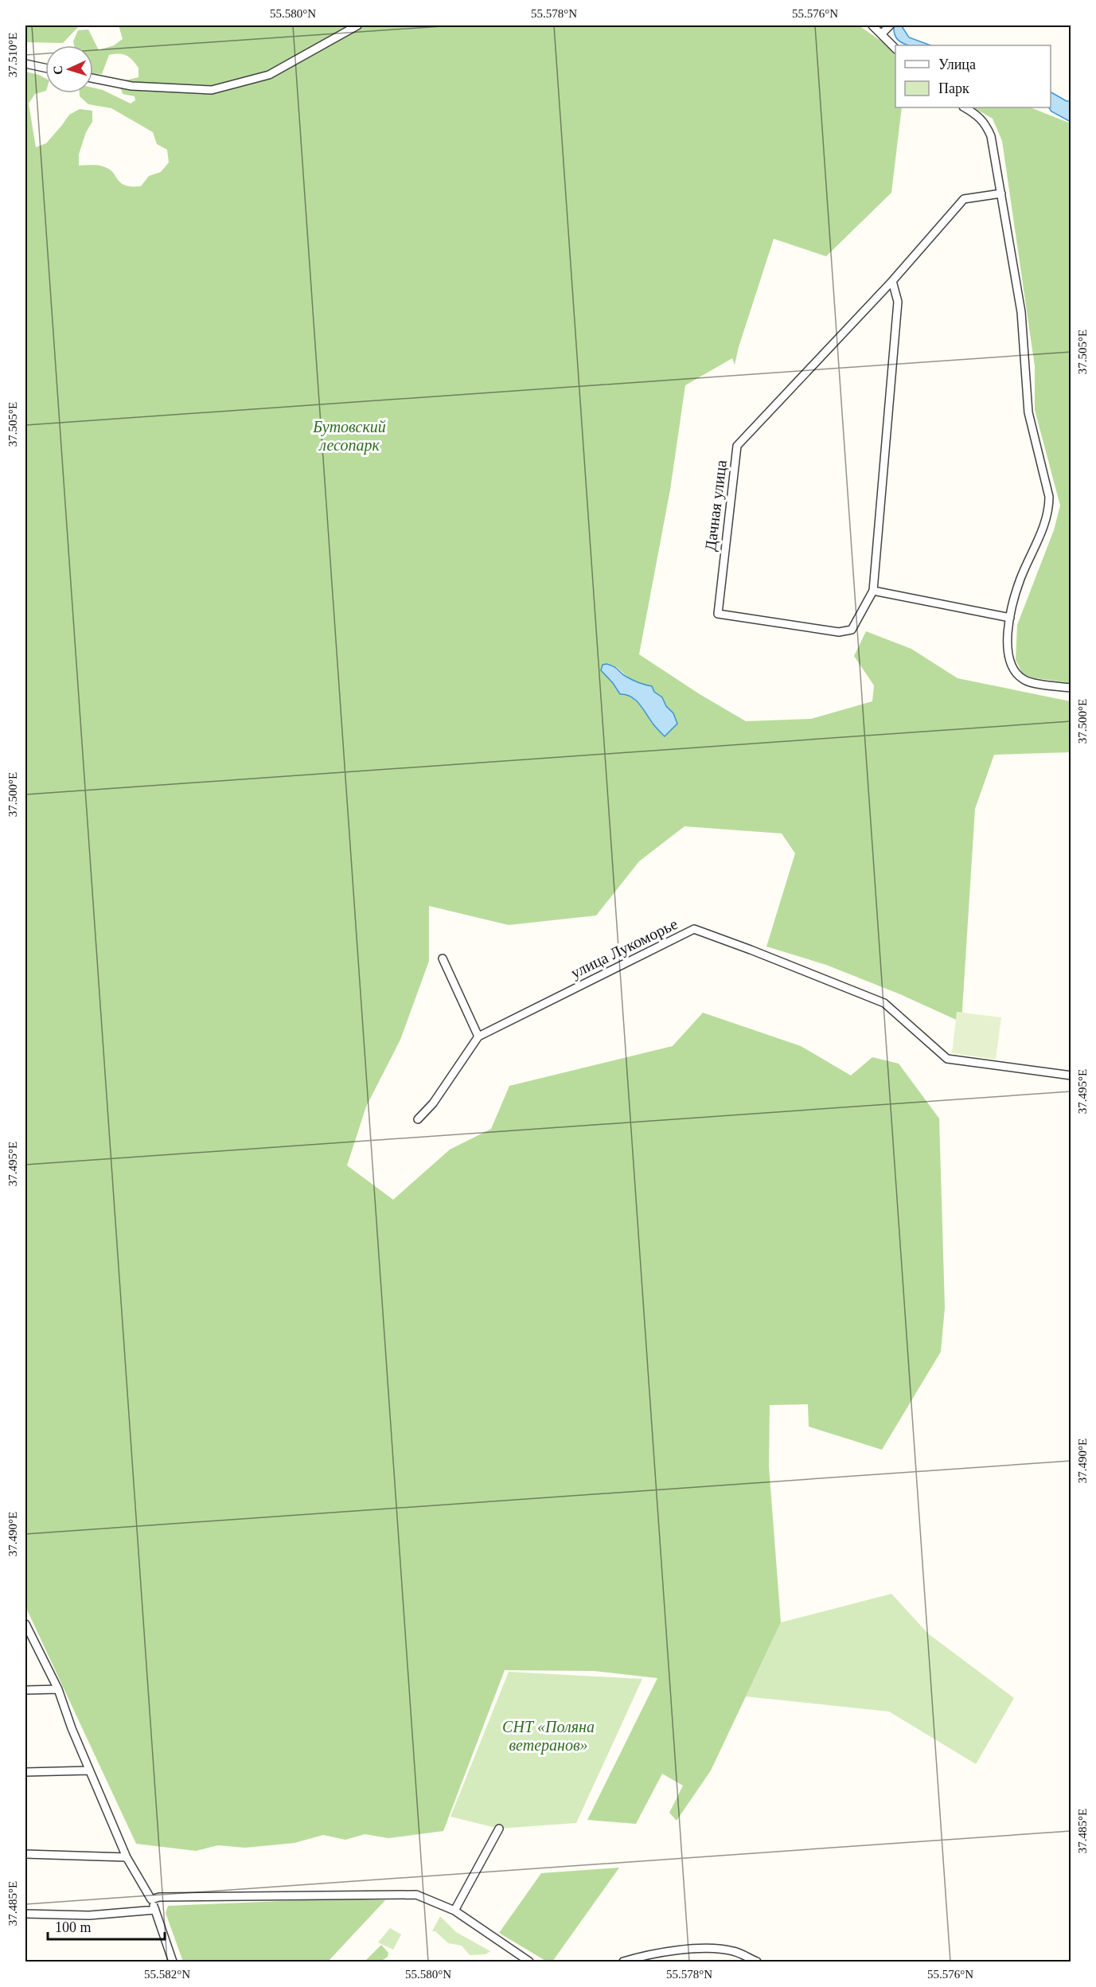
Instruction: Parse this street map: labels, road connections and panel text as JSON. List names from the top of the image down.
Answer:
{
  "streets": {
    "street": ["Дачная улица", "улица Лукоморье"]
  },
  "parks": ["Бутовский лесопарк", "СНТ «Поляна ветеранов»"],
  "legend": ["Улица", "Парк"],
  "scale_bar": "100 m",
  "north": "left",
  "coordinates": [
    "55.580°N",
    "55.578°N",
    "55.576°N",
    "37.510°E",
    "37.505°E",
    "37.500°E",
    "37.495°E",
    "37.490°E",
    "37.485°E",
    "55.582°N"
  ]
}
